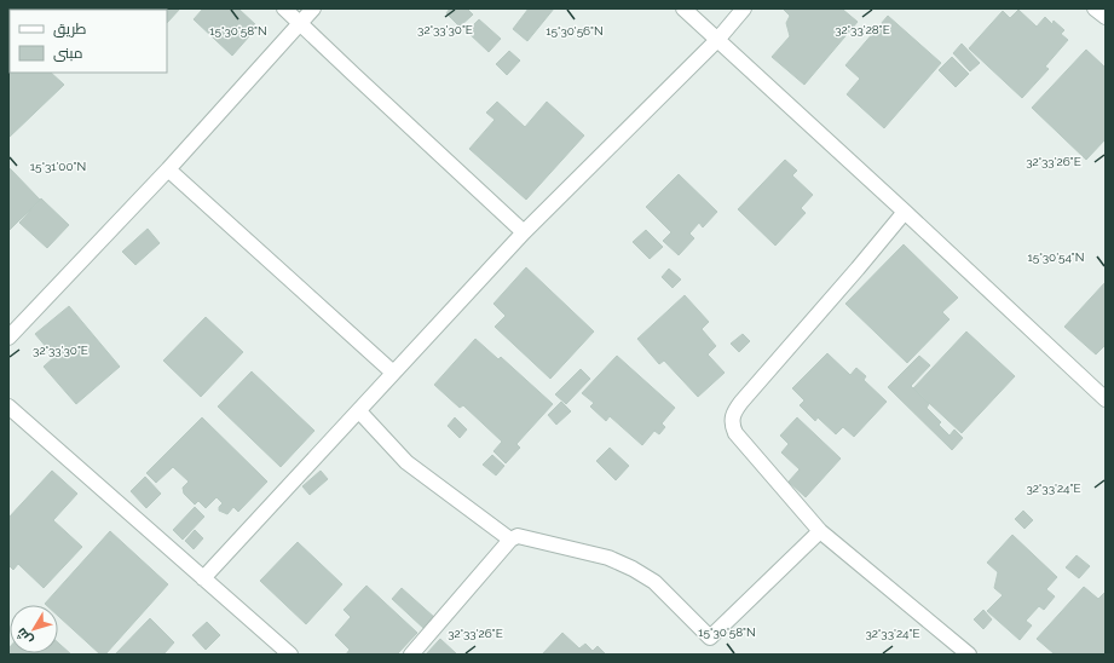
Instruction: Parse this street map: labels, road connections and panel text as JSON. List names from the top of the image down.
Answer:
{
  "legend": ["طريق", "مبنى"],
  "north": "bottom left",
  "coordinates": [
    "32°33'30\"E",
    "32°33'28\"E",
    "15°30'58\"N",
    "15°30'56\"N",
    "32°33'26\"E",
    "15°31'00\"N",
    "15°30'54\"N",
    "32°33'24\"E"
  ]
}
